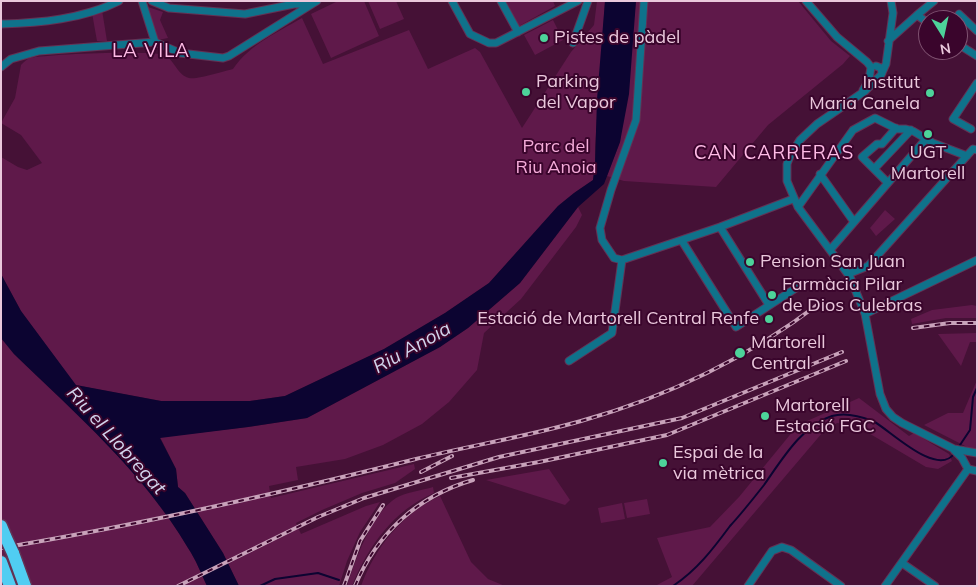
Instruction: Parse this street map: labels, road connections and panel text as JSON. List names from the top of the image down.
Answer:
{
  "districts": ["LA VILA", "CAN CARRERAS"],
  "water": ["Riu Anoia", "Riu el Llobregat"],
  "parks": ["Parc del Riu Anoia"],
  "places": [
    "Pistes de pàdel",
    "Parking del Vapor",
    "Institut Maria Canela",
    "UGT Martorell",
    "Pension San Juan",
    "Farmàcia Pilar de Dios Culebras",
    "Estació de Martorell Central Renfe",
    "Martorell Central",
    "Martorell Estació FGC",
    "Espai de la via mètrica"
  ],
  "north": "bottom"
}
